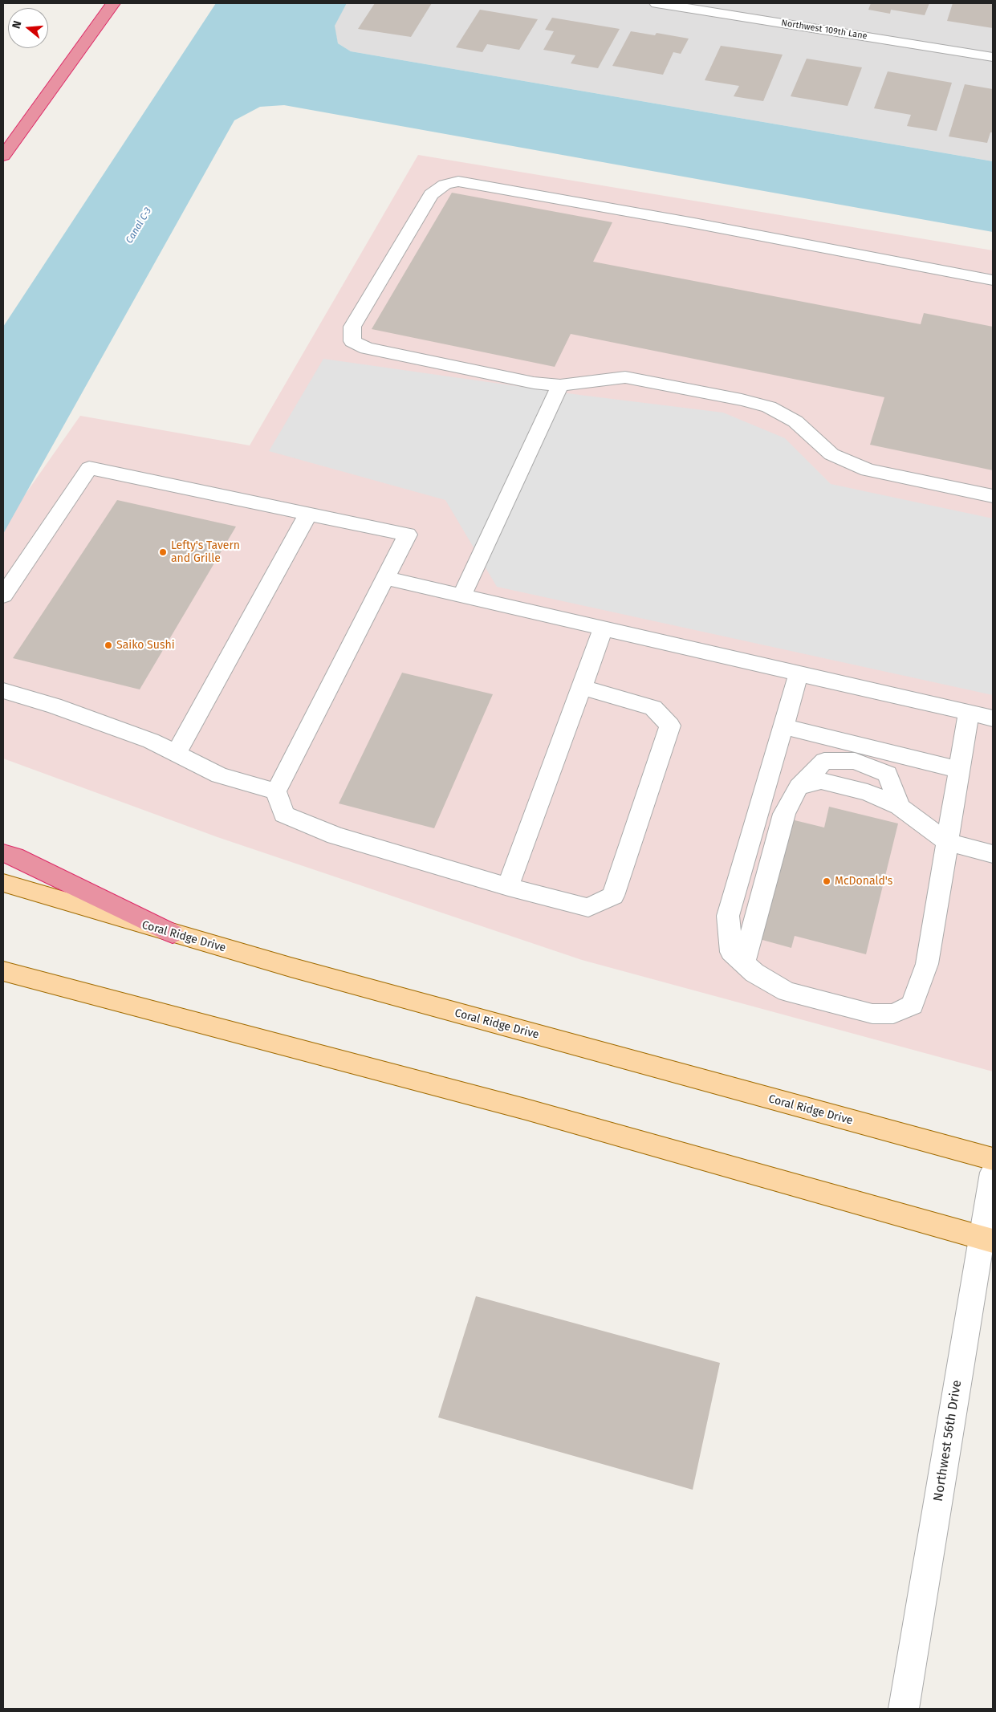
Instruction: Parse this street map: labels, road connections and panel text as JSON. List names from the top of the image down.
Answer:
{
  "streets": {
    "main road": ["Coral Ridge Drive"],
    "street": ["Northwest 109th Lane", "Northwest 56th Drive"]
  },
  "water": ["Canal C-3"],
  "places": ["Lefty's Tavern and Grille", "Saiko Sushi", "McDonald's"],
  "north": "left"
}
